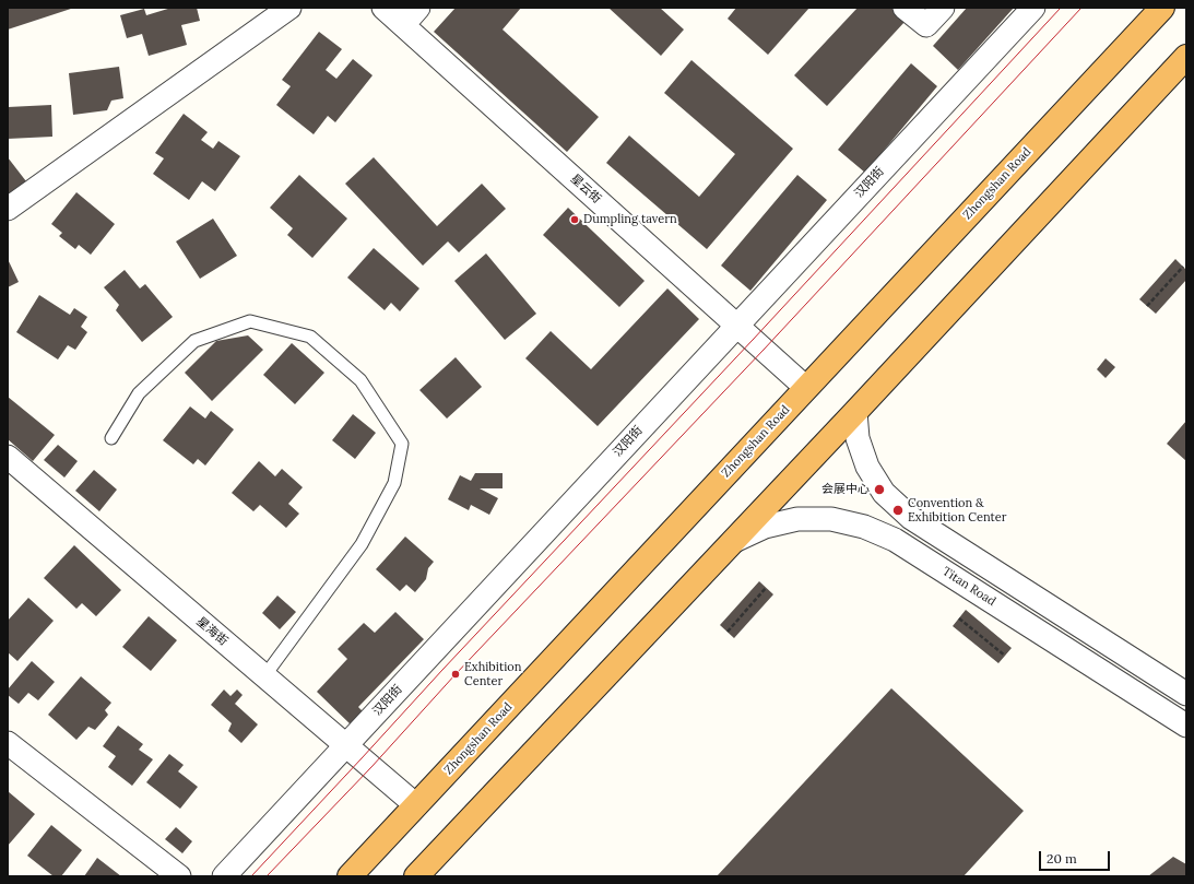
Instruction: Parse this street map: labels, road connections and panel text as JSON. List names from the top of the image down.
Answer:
{
  "streets": {
    "highway": ["Zhongshan Road"],
    "street": [
      "汉阳街",
      "星云街",
      "Titan Road",
      "星海街"
    ]
  },
  "crossings": [
    ["汉阳街", "星云街"],
    ["汉阳街", "星海街"],
    ["Zhongshan Road", "星云街"],
    ["Zhongshan Road", "星海街"]
  ],
  "places": [
    "Dumpling tavern",
    "会展中心",
    "Convention & Exhibition Center",
    "Exhibition Center"
  ],
  "scale_bar": "20 m"
}
